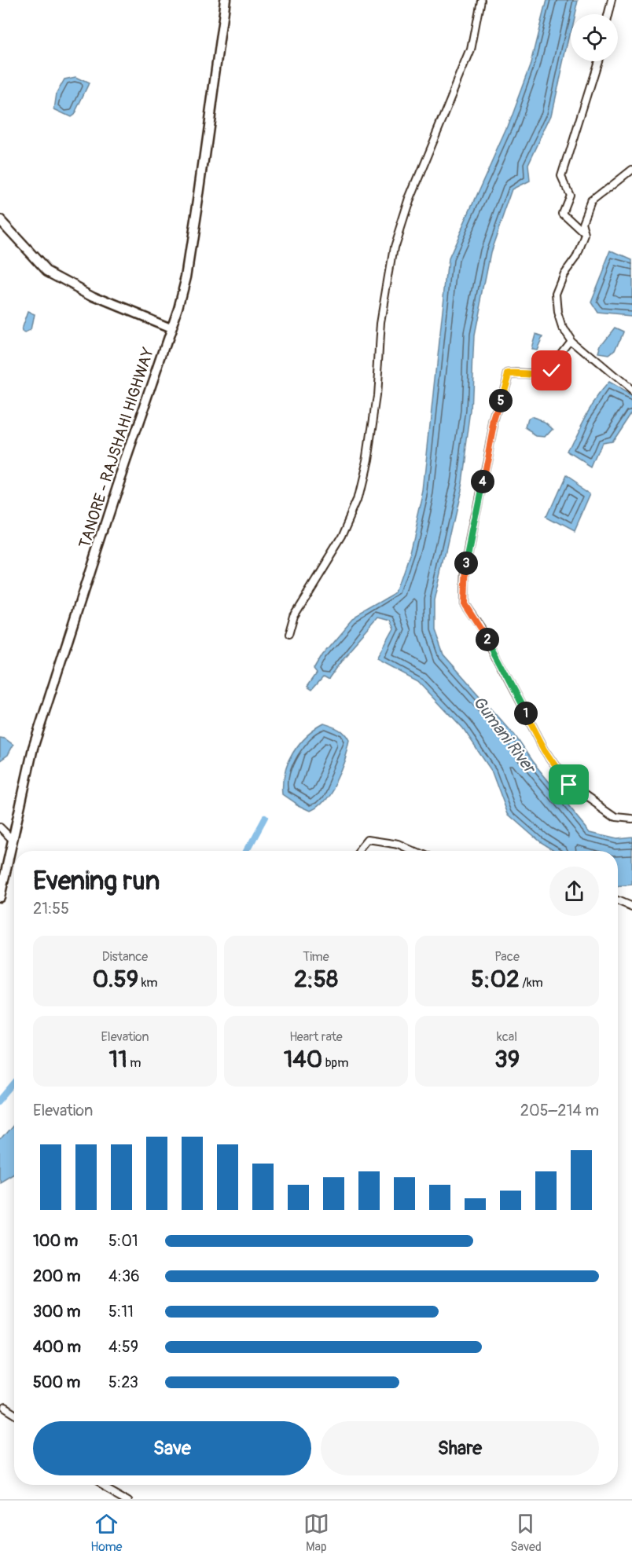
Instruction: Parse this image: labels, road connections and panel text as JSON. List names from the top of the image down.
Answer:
{
  "streets": {
    "main road": ["TANORE - RAJSHAHI HIGHWAY"]
  },
  "water": ["Gumani River"],
  "page": {
    "pins": [
      "5",
      "4",
      "3",
      "2",
      "1"
    ],
    "heading": ["Evening run", "21:55"],
    "stats": [
      ["Distance", "0.59 km"],
      ["Time", "2:58"],
      ["Pace", "5:02 /km"],
      ["Elevation", "11 m"],
      ["Heart rate", "140 bpm"],
      ["kcal", "39"]
    ],
    "chart": ["Elevation", "205–214 m"],
    "list": [
      {
        "name": "100 m",
        "note": "5:01"
      },
      {
        "name": "200 m",
        "note": "4:36"
      },
      {
        "name": "300 m",
        "note": "5:11"
      },
      {
        "name": "400 m",
        "note": "4:59"
      },
      {
        "name": "500 m",
        "note": "5:23"
      }
    ],
    "buttons": ["Save", "Share"],
    "tabs": ["Home", "Map", "Saved"]
  }
}
